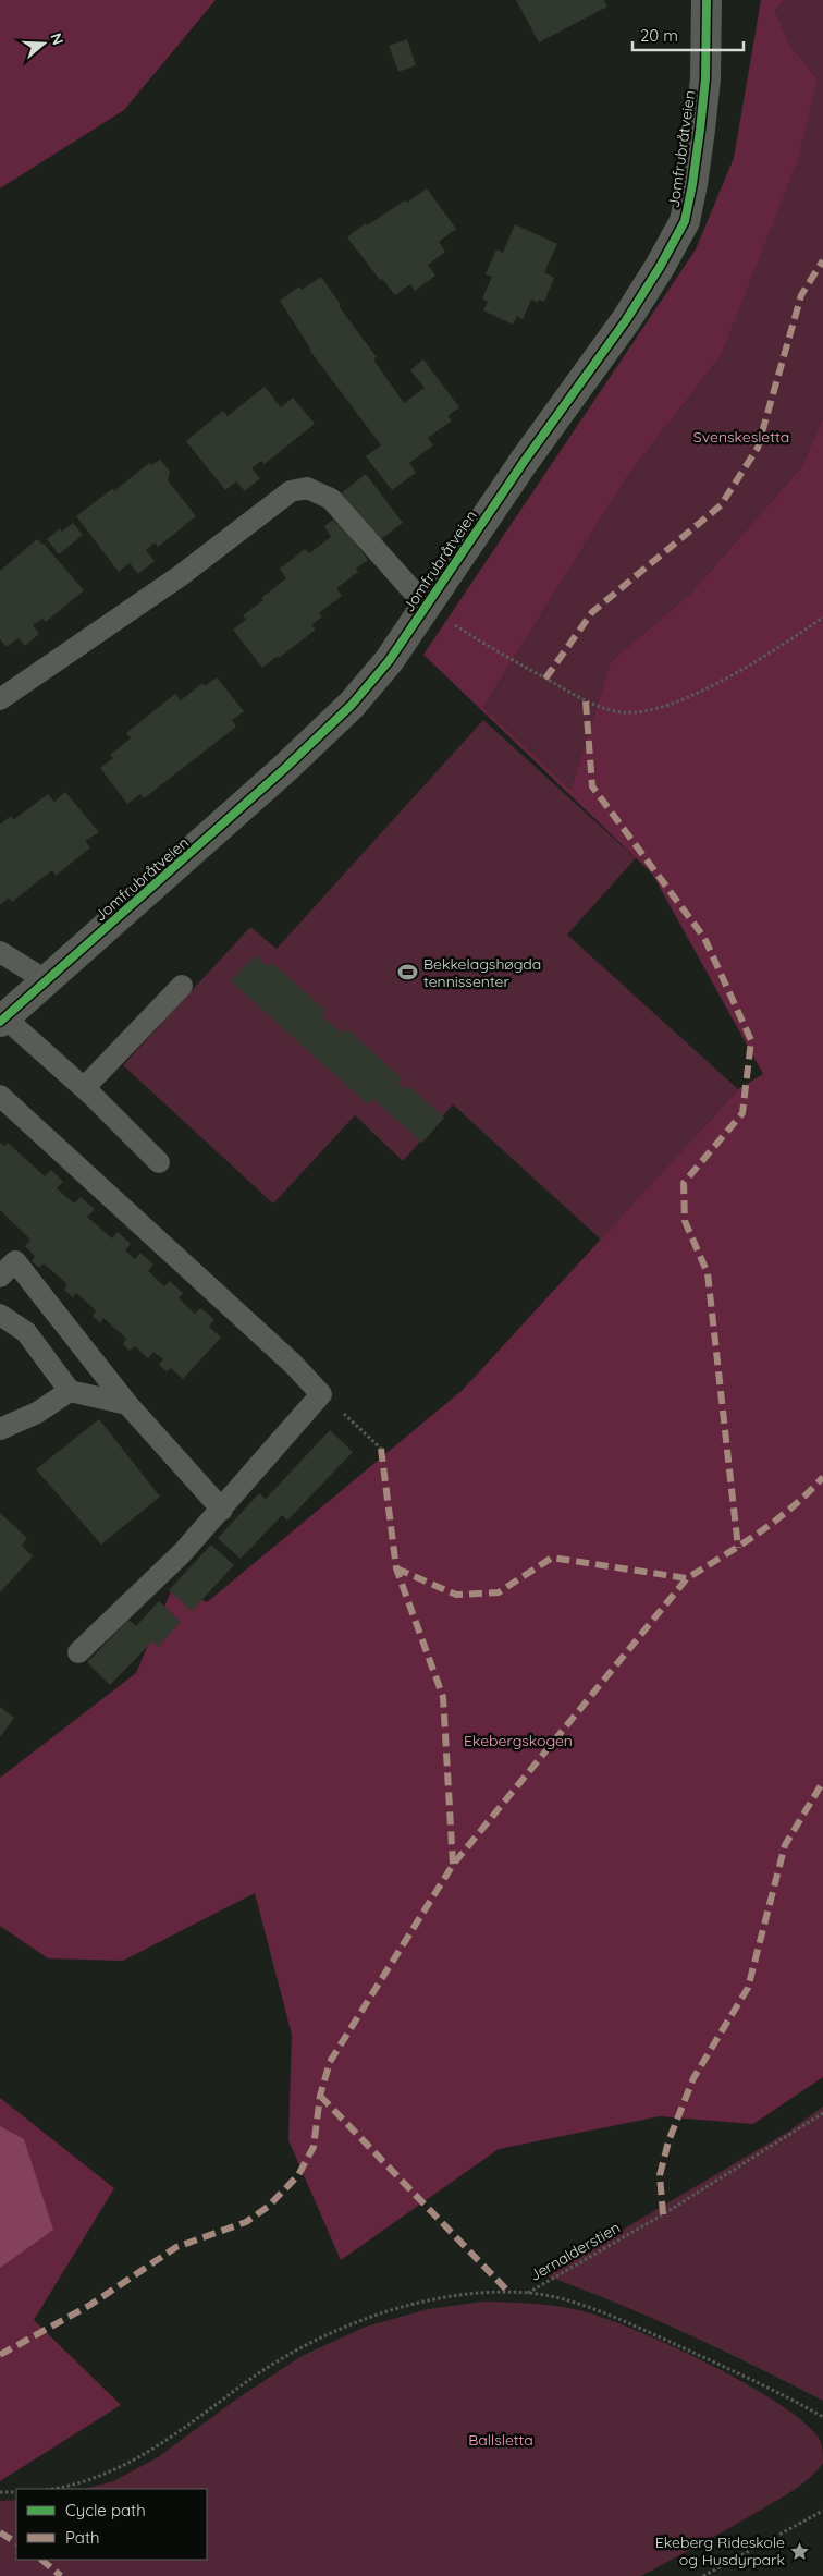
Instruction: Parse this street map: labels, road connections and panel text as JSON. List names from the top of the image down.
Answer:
{
  "streets": {
    "street": ["Jomfrubråtveien"],
    "path": ["Jernalderstien"]
  },
  "parks": ["Svenskesletta", "Ekebergskogen", "Ballsletta"],
  "places": {
    "sports": ["Bekkelagshøgda tennissenter"],
    "place": ["Ekeberg Rideskole og Husdyrpark"]
  },
  "legend": ["Cycle path", "Path"],
  "scale_bar": "20 m",
  "north": "right"
}
